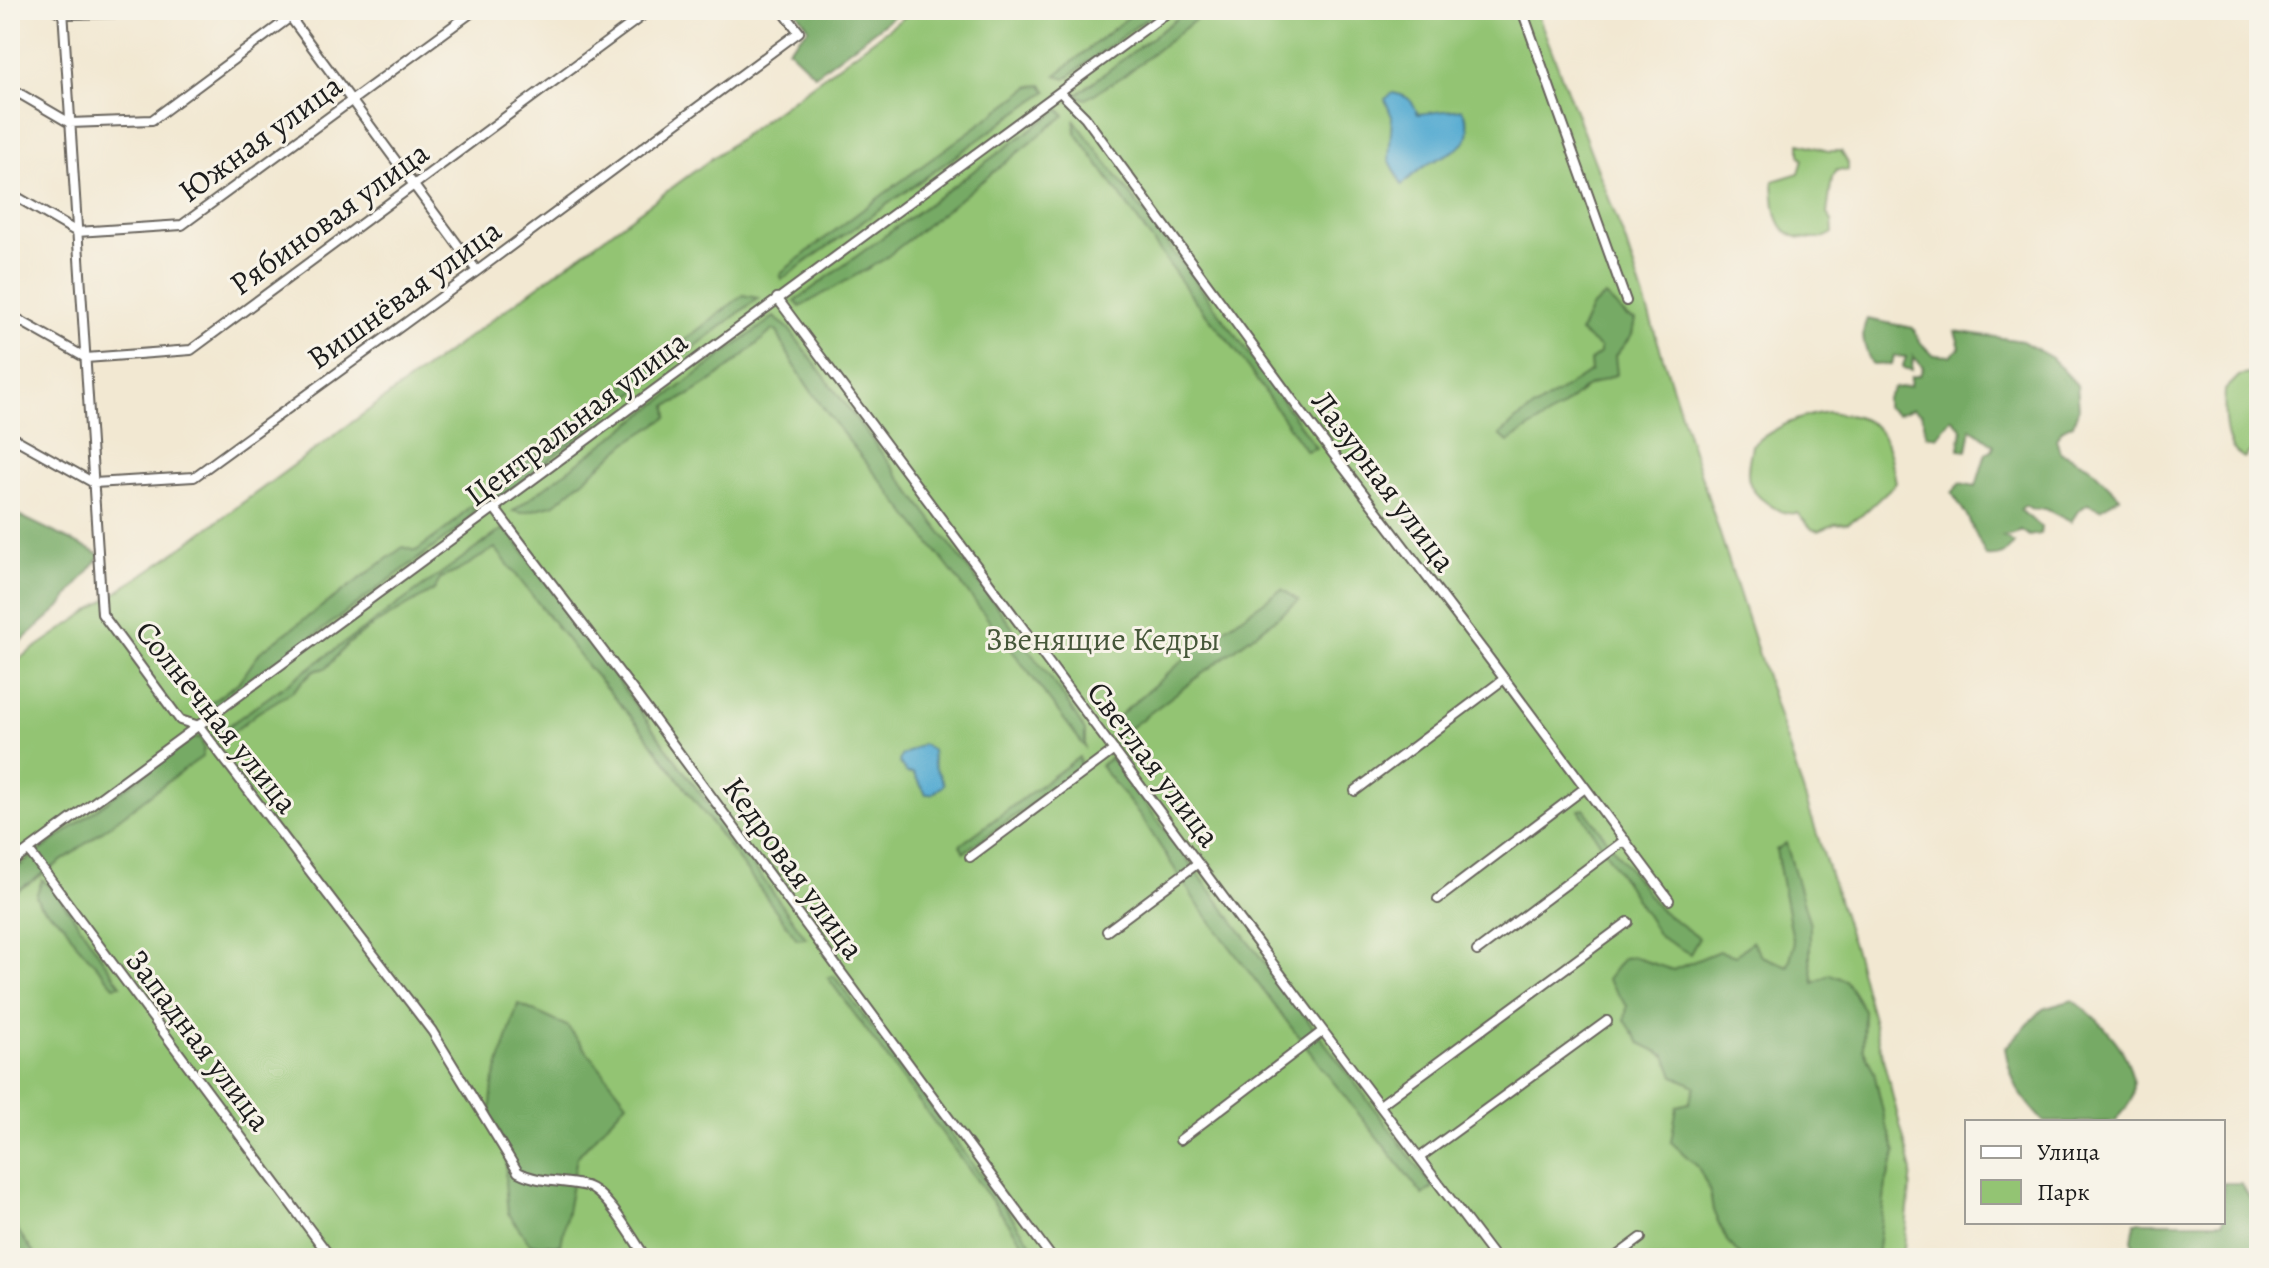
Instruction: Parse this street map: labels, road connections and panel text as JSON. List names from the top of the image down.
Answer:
{
  "streets": {
    "street": [
      "Южная улица",
      "Рябиновая улица",
      "Вишнёвая улица",
      "Центральная улица",
      "Лазурная улица",
      "Солнечная улица",
      "Светлая улица",
      "Кедровая улица",
      "Западная улица"
    ]
  },
  "crossings": [
    ["Южная улица", "Солнечная улица"],
    ["Рябиновая улица", "Солнечная улица"],
    ["Вишнёвая улица", "Солнечная улица"],
    ["Центральная улица", "Лазурная улица"],
    ["Центральная улица", "Солнечная улица"],
    ["Центральная улица", "Светлая улица"],
    ["Центральная улица", "Кедровая улица"],
    ["Центральная улица", "Западная улица"]
  ],
  "parks": ["Звенящие Кедры"],
  "legend": ["Улица", "Парк"]
}
